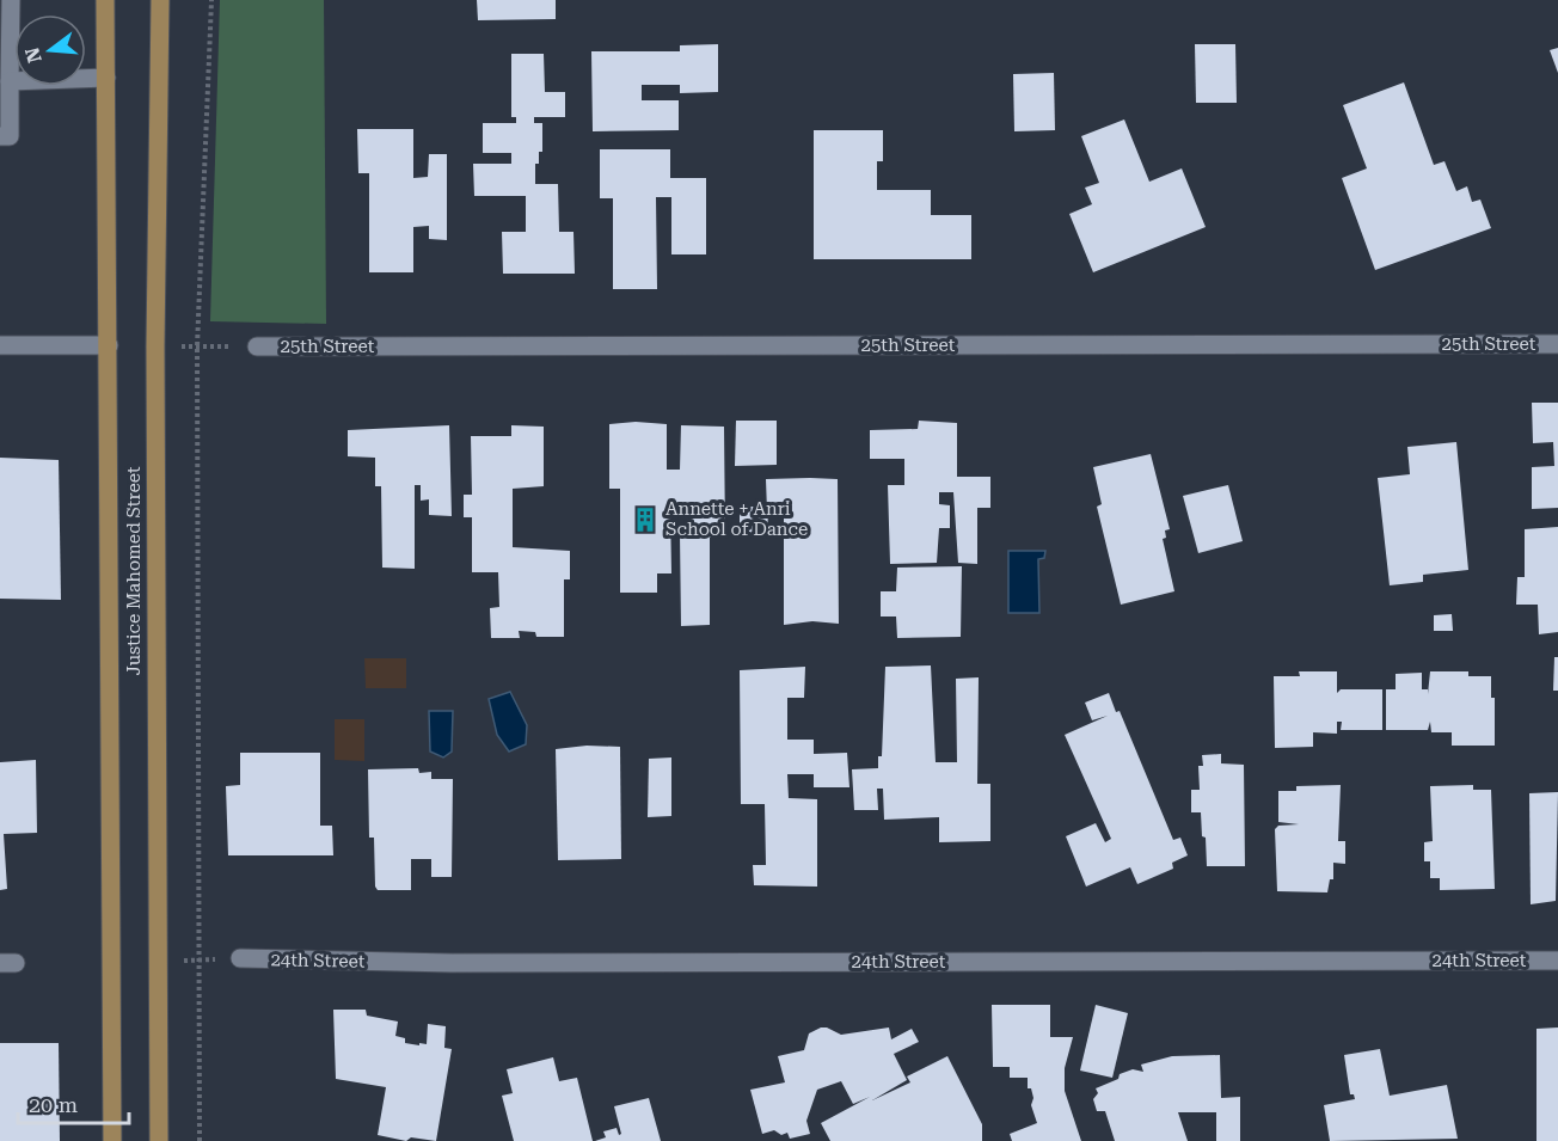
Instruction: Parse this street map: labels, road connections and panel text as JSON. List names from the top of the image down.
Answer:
{
  "streets": {
    "main road": ["Justice Mahomed Street"],
    "street": ["25th Street", "24th Street"]
  },
  "places": {
    "building": ["Annette + Anri School of Dance"]
  },
  "scale_bar": "20 m",
  "north": "left"
}
